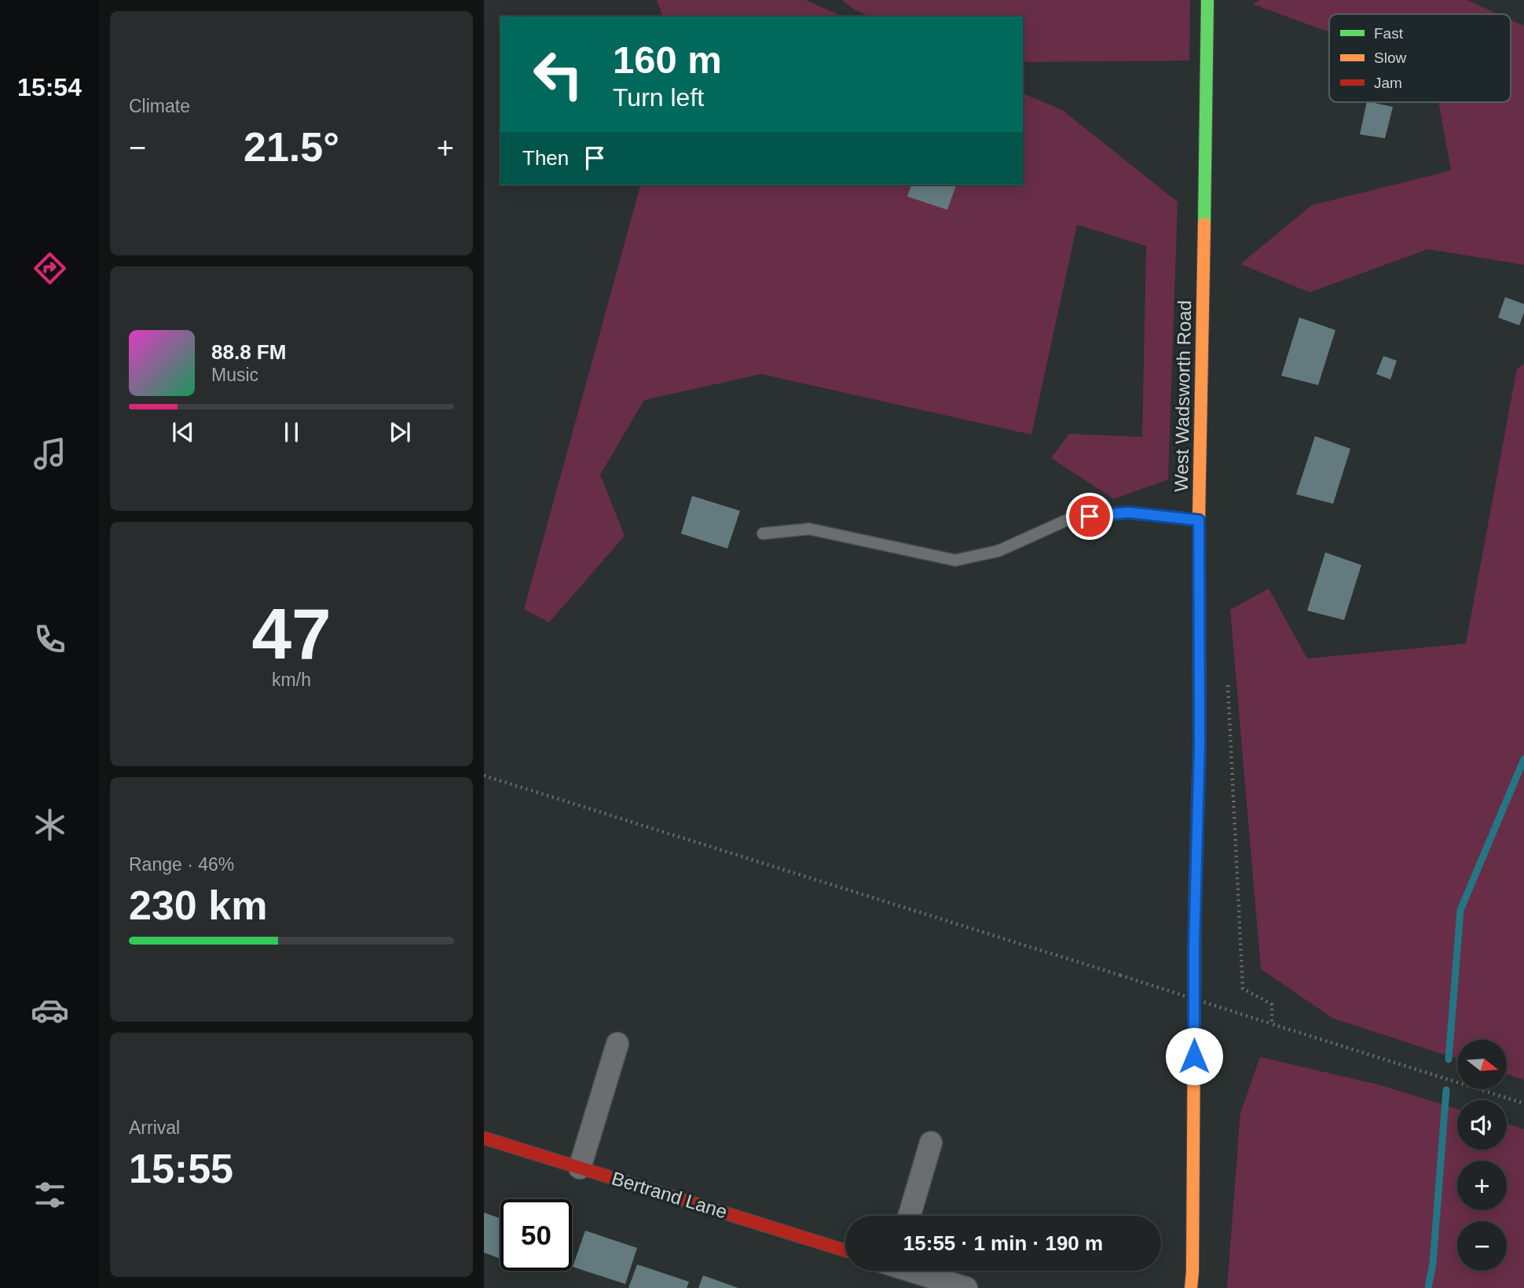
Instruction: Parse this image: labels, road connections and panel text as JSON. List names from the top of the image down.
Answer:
{
  "streets": {
    "main road": ["West Wadsworth Road", "Bertrand Lane"]
  },
  "legend": ["Fast", "Slow", "Jam"],
  "north": "right",
  "page": {
    "tabs": "15:54",
    "tile": [
      "Climate",
      ["47", "km/h"],
      ["Range · 46%", "230 km"],
      ["Arrival", "15:55"]
    ],
    "turn": ["160 m", "Turn left"],
    "heat": ["−", "21.5°", "+"],
    "then": "Then",
    "song": ["88.8 FM", "Music"],
    "map_buttons": ["+", "−"],
    "limit": "50",
    "trip": "15:55 · 1 min · 190 m"
  }
}
